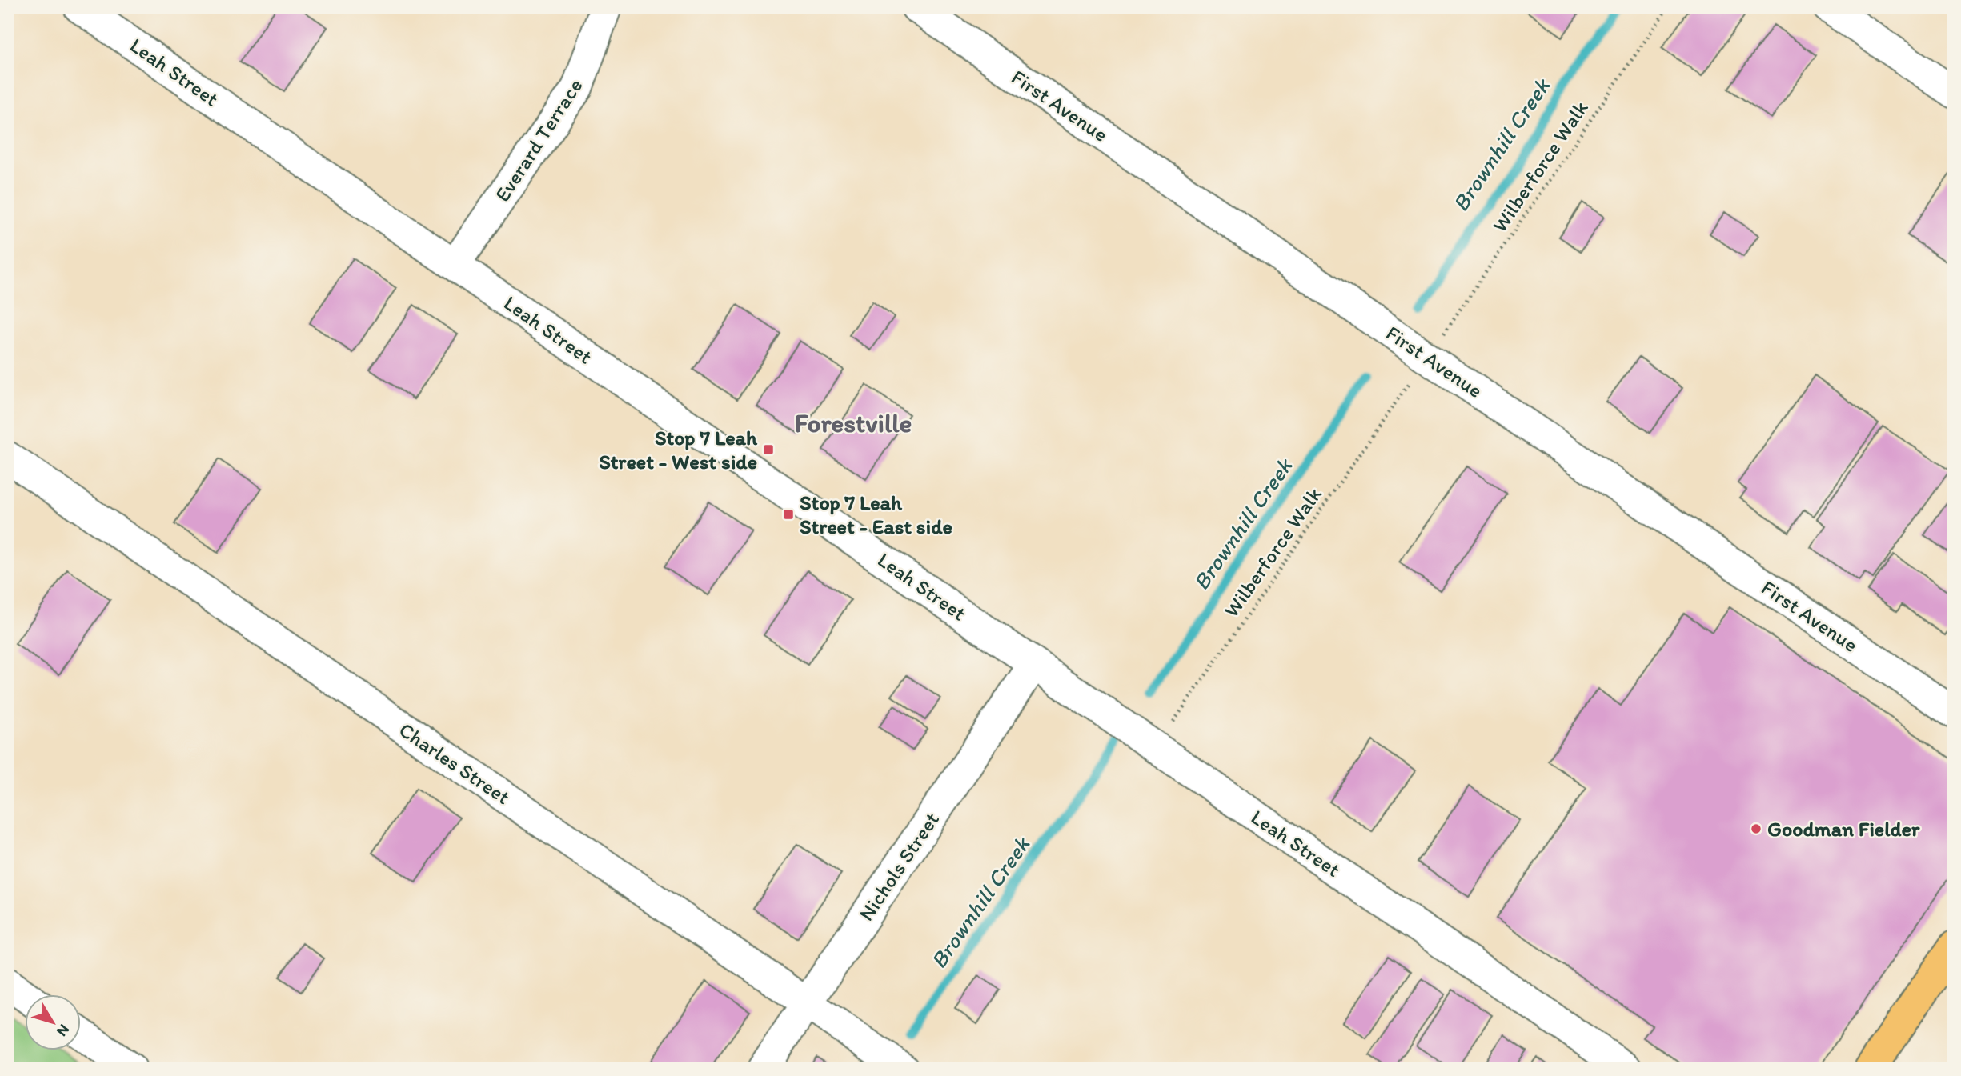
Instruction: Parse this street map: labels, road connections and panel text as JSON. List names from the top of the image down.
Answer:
{
  "streets": {
    "street": [
      "Leah Street",
      "First Avenue",
      "Everard Terrace",
      "Charles Street",
      "Nichols Street"
    ],
    "path": ["Wilberforce Walk"]
  },
  "crossings": [
    ["Leah Street", "Everard Terrace"],
    ["Leah Street", "Wilberforce Walk"],
    ["Leah Street", "Nichols Street"],
    ["Charles Street", "Nichols Street"]
  ],
  "districts": ["Forestville"],
  "water": ["Brownhill Creek"],
  "places": {
    "transit": ["Stop 7 Leah Street - West side", "Stop 7 Leah Street - East side"],
    "other": ["Goodman Fielder"]
  },
  "north": "bottom right"
}
